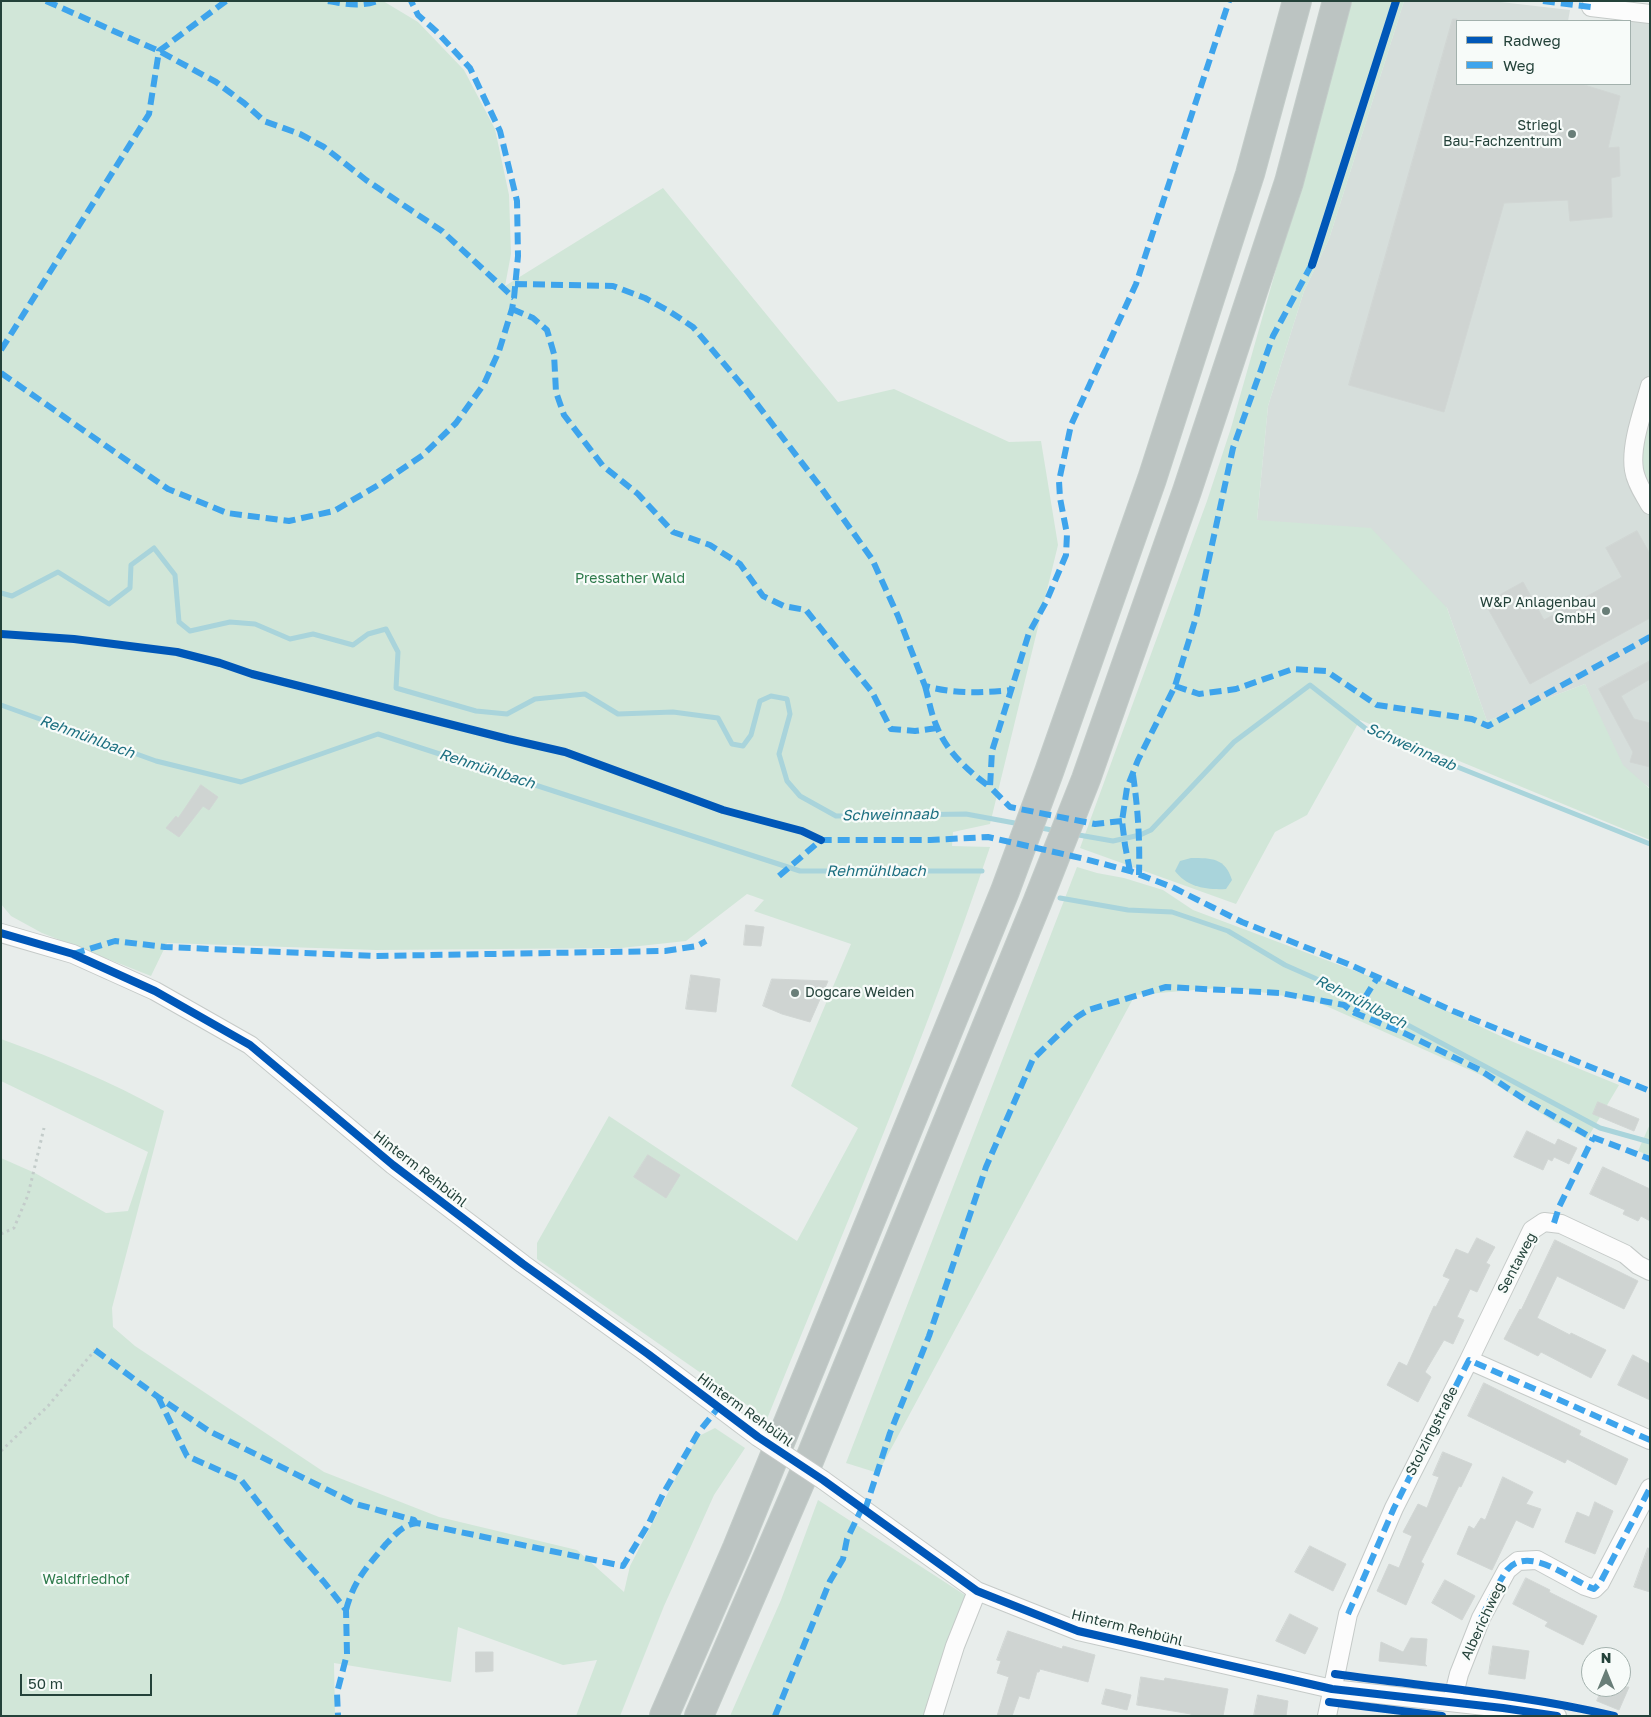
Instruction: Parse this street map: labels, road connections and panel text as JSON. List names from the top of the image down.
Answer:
{
  "streets": {
    "street": [
      "Hinterm Rehbühl",
      "Sentaweg",
      "Stolzingstraße",
      "Alberichweg"
    ]
  },
  "crossings": [
    ["Hinterm Rehbühl", "Stolzingstraße"],
    ["Hinterm Rehbühl", "Alberichweg"],
    ["Sentaweg", "Stolzingstraße"]
  ],
  "water": ["Rehmühlbach", "Schweinnaab"],
  "parks": ["Pressather Wald", "Waldfriedhof"],
  "places": ["Striegl Bau-Fachzentrum", "W&P Anlagenbau GmbH", "Dogcare Weiden"],
  "legend": ["Radweg", "Weg"],
  "scale_bar": "50 m",
  "north": "top"
}
